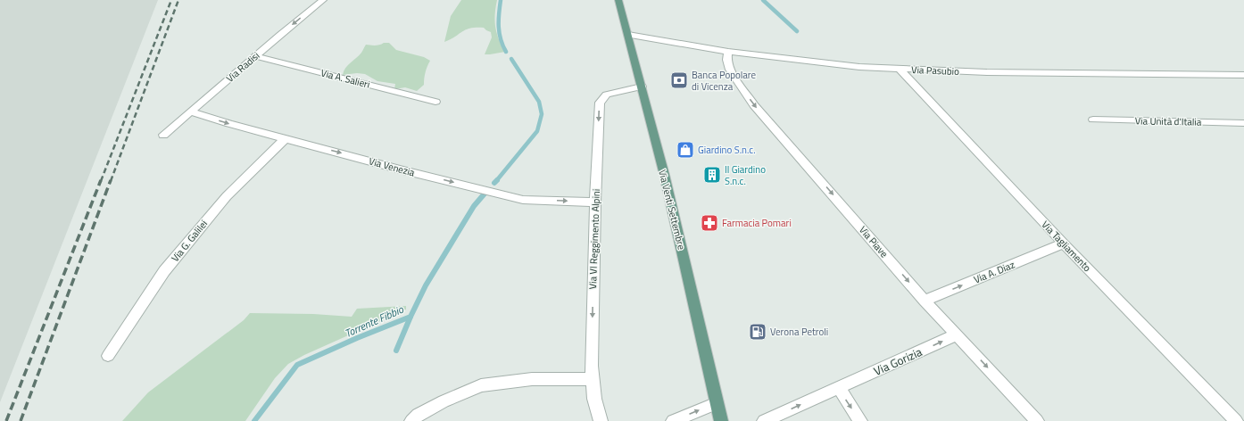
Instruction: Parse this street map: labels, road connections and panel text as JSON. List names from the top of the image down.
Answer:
{
  "streets": {
    "main road": ["Via Venti Settembre"],
    "street": [
      "Via Radisi",
      "Via Pasubio",
      "Via A. Salieri",
      "Via Unità d'Italia",
      "Via Venezia",
      "Via VI Reggimento Alpini",
      "Via G. Galilei",
      "Via Piave",
      "Via Tagliamento",
      "Via A. Diaz",
      "Via Gorizia"
    ]
  },
  "crossings": [
    ["Via Radisi", "Via A. Salieri"],
    ["Via Radisi", "Via Venezia"],
    ["Via Pasubio", "Via Venti Settembre"],
    ["Via Pasubio", "Via Piave"],
    ["Via Pasubio", "Via Tagliamento"],
    ["Via Venezia", "Via VI Reggimento Alpini"],
    ["Via Venezia", "Via G. Galilei"],
    ["Via Venti Settembre", "Via VI Reggimento Alpini"],
    ["Via Piave", "Via A. Diaz"],
    ["Via Piave", "Via Gorizia"],
    ["Via Tagliamento", "Via A. Diaz"]
  ],
  "one_way": [
    "Via Radisi",
    "Via Venezia",
    "Via VI Reggimento Alpini",
    "Via Piave",
    "Via A. Diaz",
    "Via Gorizia"
  ],
  "water": ["Torrente Fibbio"],
  "places": {
    "bank": ["Banca Popolare di Vicenza"],
    "shop": ["Giardino S.n.c."],
    "building": ["Il Giardino S.n.c."],
    "pharmacy": ["Farmacia Pomari"],
    "fuel station": ["Verona Petroli"]
  }
}
